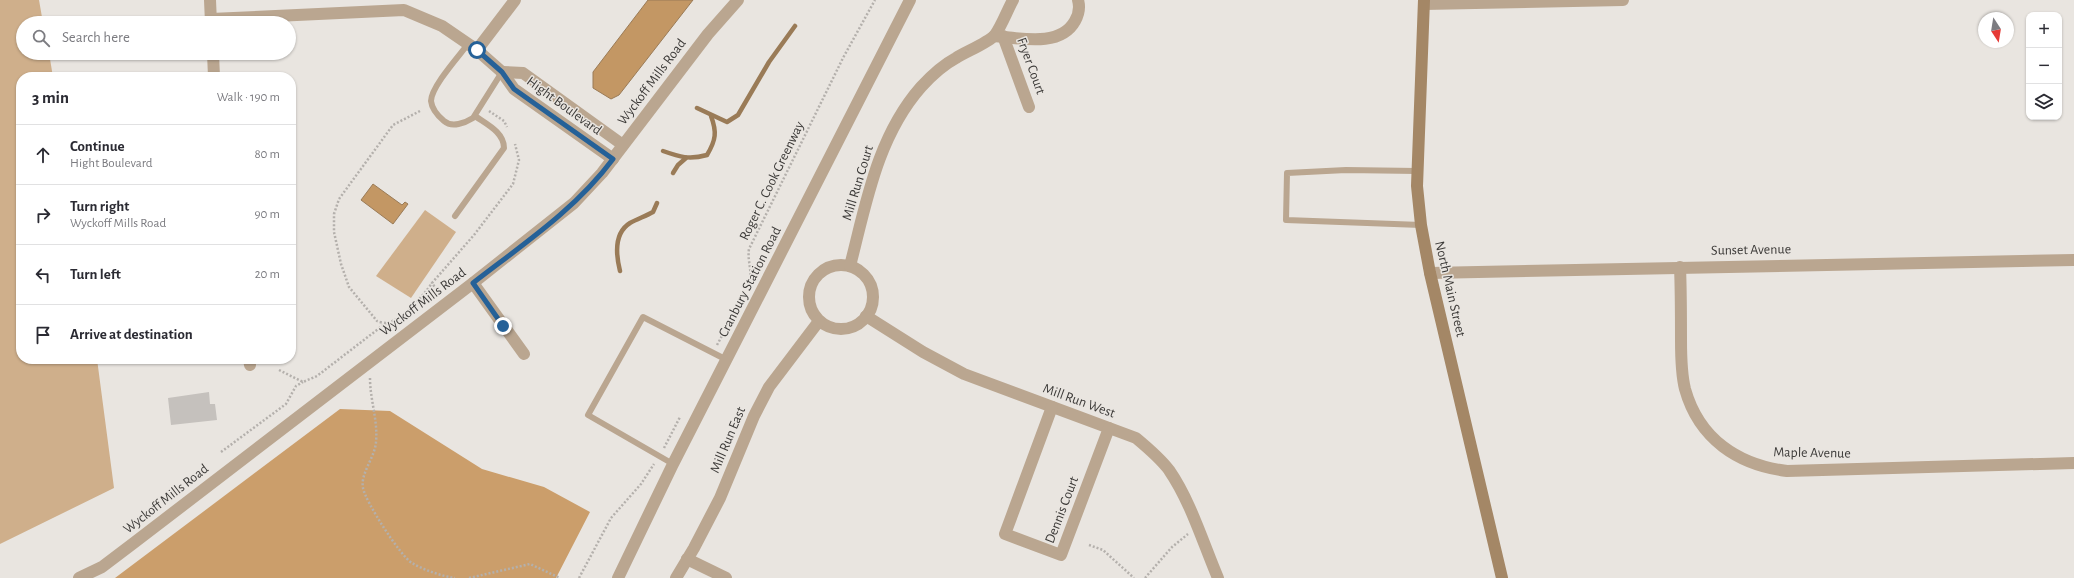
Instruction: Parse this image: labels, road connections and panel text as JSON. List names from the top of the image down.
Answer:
{
  "streets": {
    "street": [
      "Fryer Court",
      "Wyckoff Mills Road",
      "Hight Boulevard",
      "Mill Run Court",
      "Sunset Avenue",
      "Cranbury Station Road",
      "North Main Street",
      "Mill Run West",
      "Mill Run East",
      "Maple Avenue",
      "Dennis Court"
    ],
    "path": ["Roger C. Cook Greenway"]
  },
  "crossings": [
    ["Fryer Court", "Mill Run Court"],
    ["Wyckoff Mills Road", "Hight Boulevard"],
    ["Mill Run Court", "Mill Run West"],
    ["Mill Run Court", "Mill Run East"],
    ["Sunset Avenue", "North Main Street"],
    ["Sunset Avenue", "Maple Avenue"],
    ["Mill Run West", "Mill Run East"],
    ["Mill Run West", "Dennis Court"]
  ],
  "north": "bottom",
  "page": {
    "map_buttons": ["+", "−"],
    "search": "Search here",
    "heading": ["3 min", "Walk · 190 m"],
    "list": [
      ["Continue", "Hight Boulevard", "80 m"],
      ["Turn right", "Wyckoff Mills Road", "90 m"],
      ["Turn left", "20 m"],
      "Arrive at destination"
    ]
  }
}
